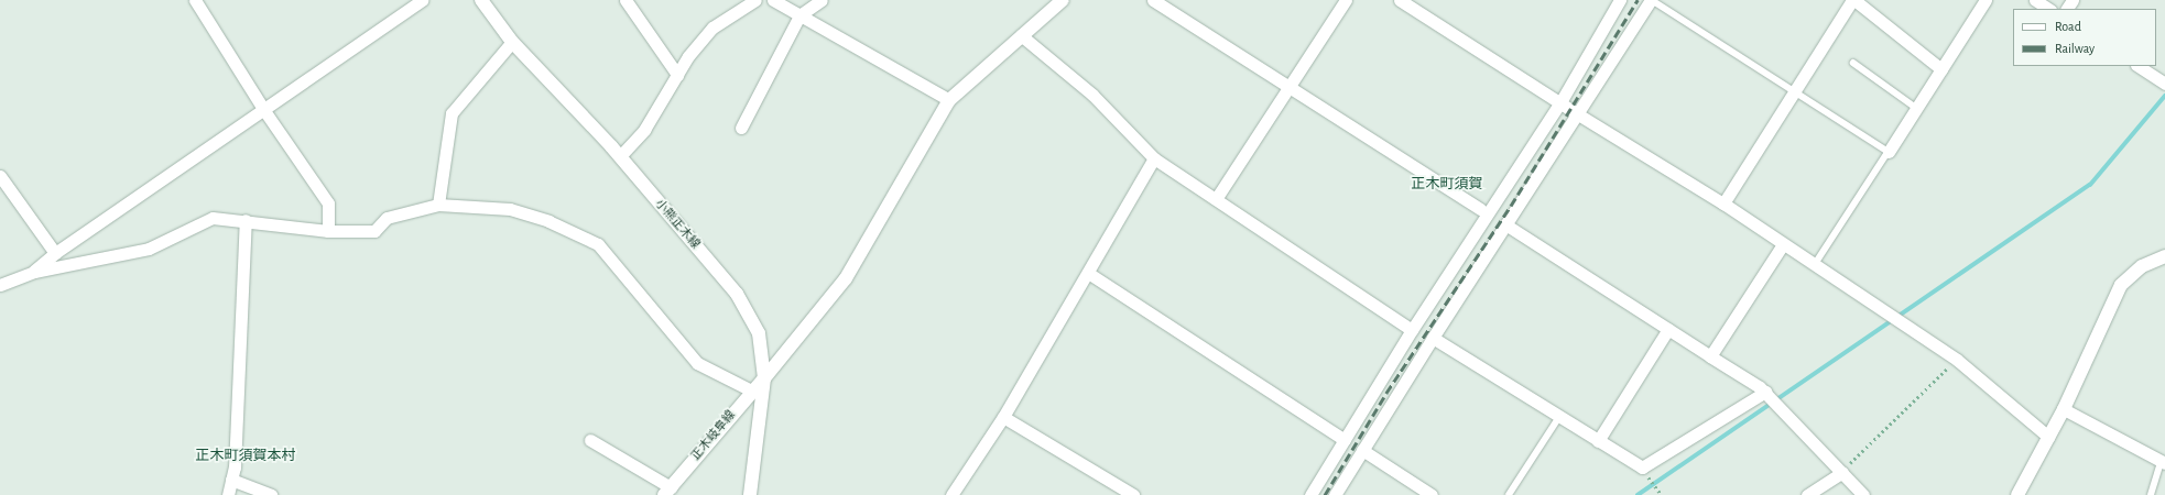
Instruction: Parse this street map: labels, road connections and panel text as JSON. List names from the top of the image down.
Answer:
{
  "streets": {
    "street": ["小熊正木線", "正木岐阜線"]
  },
  "crossings": [
    ["小熊正木線", "正木岐阜線"]
  ],
  "districts": ["正木町須賀", "正木町須賀本村"],
  "legend": ["Road", "Railway"]
}
